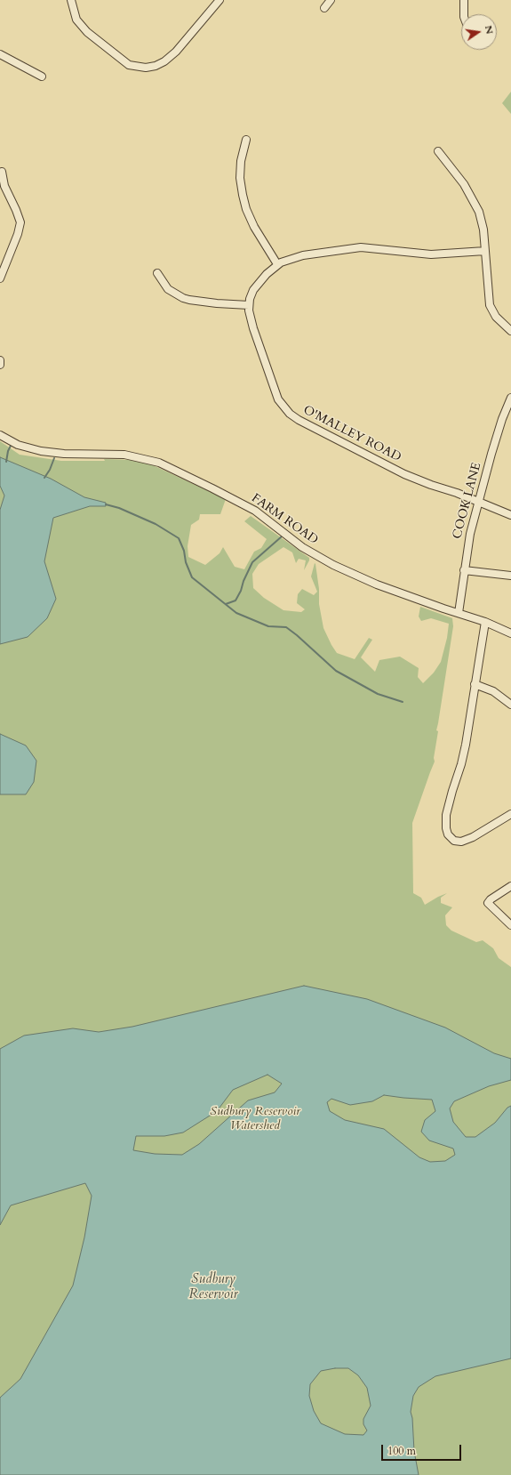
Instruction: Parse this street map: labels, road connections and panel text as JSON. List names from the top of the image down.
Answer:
{
  "streets": {
    "street": ["O'MALLEY ROAD", "COOK LANE", "FARM ROAD"]
  },
  "crossings": [
    ["O'MALLEY ROAD", "COOK LANE"],
    ["COOK LANE", "FARM ROAD"]
  ],
  "water": ["Sudbury Reservoir"],
  "parks": ["Sudbury Reservoir Watershed"],
  "scale_bar": "100 m",
  "north": "right"
}
